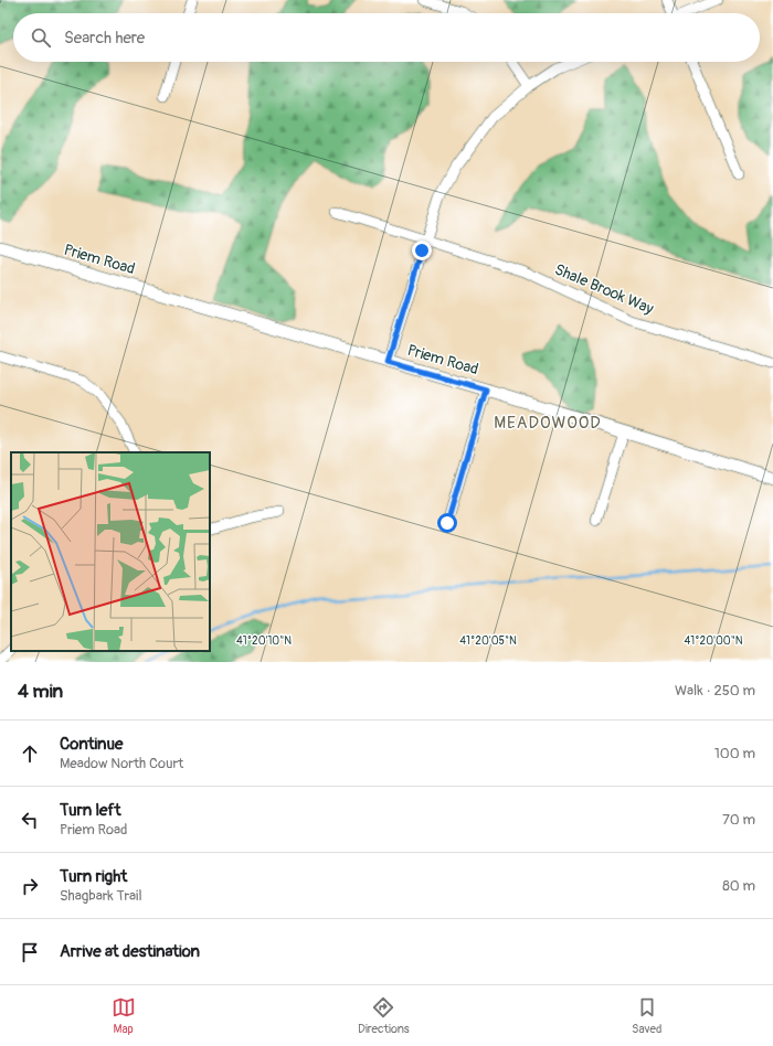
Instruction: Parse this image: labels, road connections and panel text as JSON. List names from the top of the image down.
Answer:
{
  "streets": {
    "street": ["Priem Road", "Shale Brook Way"]
  },
  "districts": ["MEADOWOOD"],
  "page": {
    "search": "Search here",
    "heading": ["4 min", "Walk · 250 m"],
    "list": [
      ["Continue", "Meadow North Court", "100 m"],
      ["Turn left", "Priem Road", "70 m"],
      ["Turn right", "Shagbark Trail", "80 m"],
      "Arrive at destination"
    ],
    "nav": ["Map", "Directions", "Saved"]
  },
  "coordinates": ["41°20'10\"N", "41°20'05\"N", "41°20'00\"N"]
}
